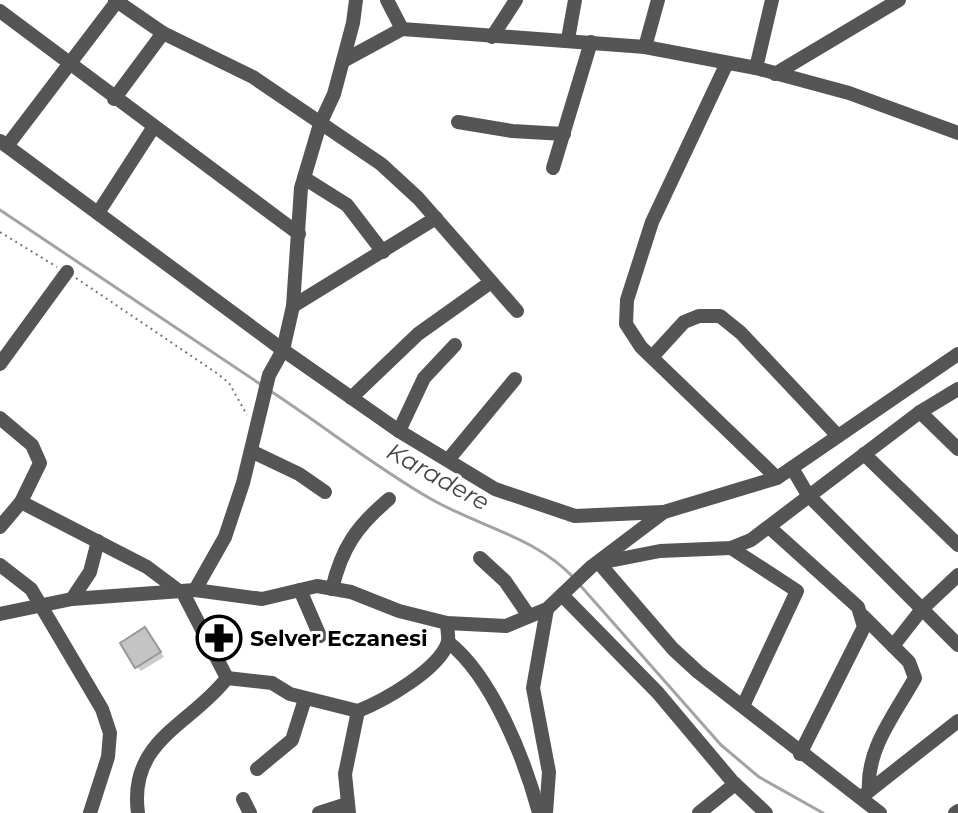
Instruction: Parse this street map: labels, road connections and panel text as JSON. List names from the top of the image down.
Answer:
{
  "water": ["Karadere"],
  "places": {
    "pharmacy": ["Selver Eczanesi"]
  }
}
